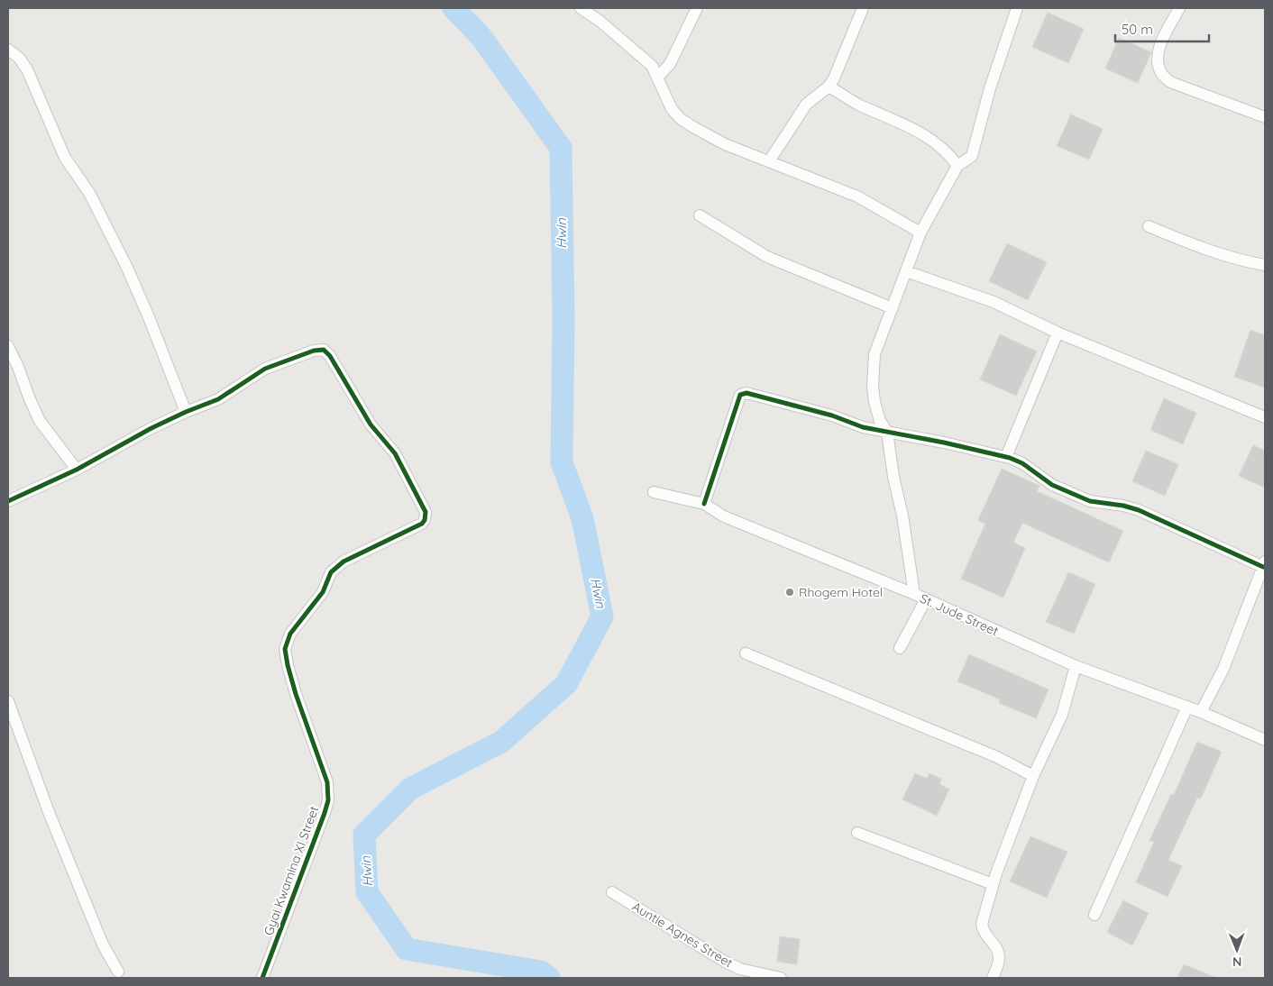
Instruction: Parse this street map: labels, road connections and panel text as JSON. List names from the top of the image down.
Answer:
{
  "streets": {
    "street": ["St. Jude Street", "Gyai Kwamina XI Street", "Auntie Agnes Street"]
  },
  "water": ["Hwin"],
  "places": ["Rhogem Hotel"],
  "scale_bar": "50 m",
  "north": "bottom"
}
